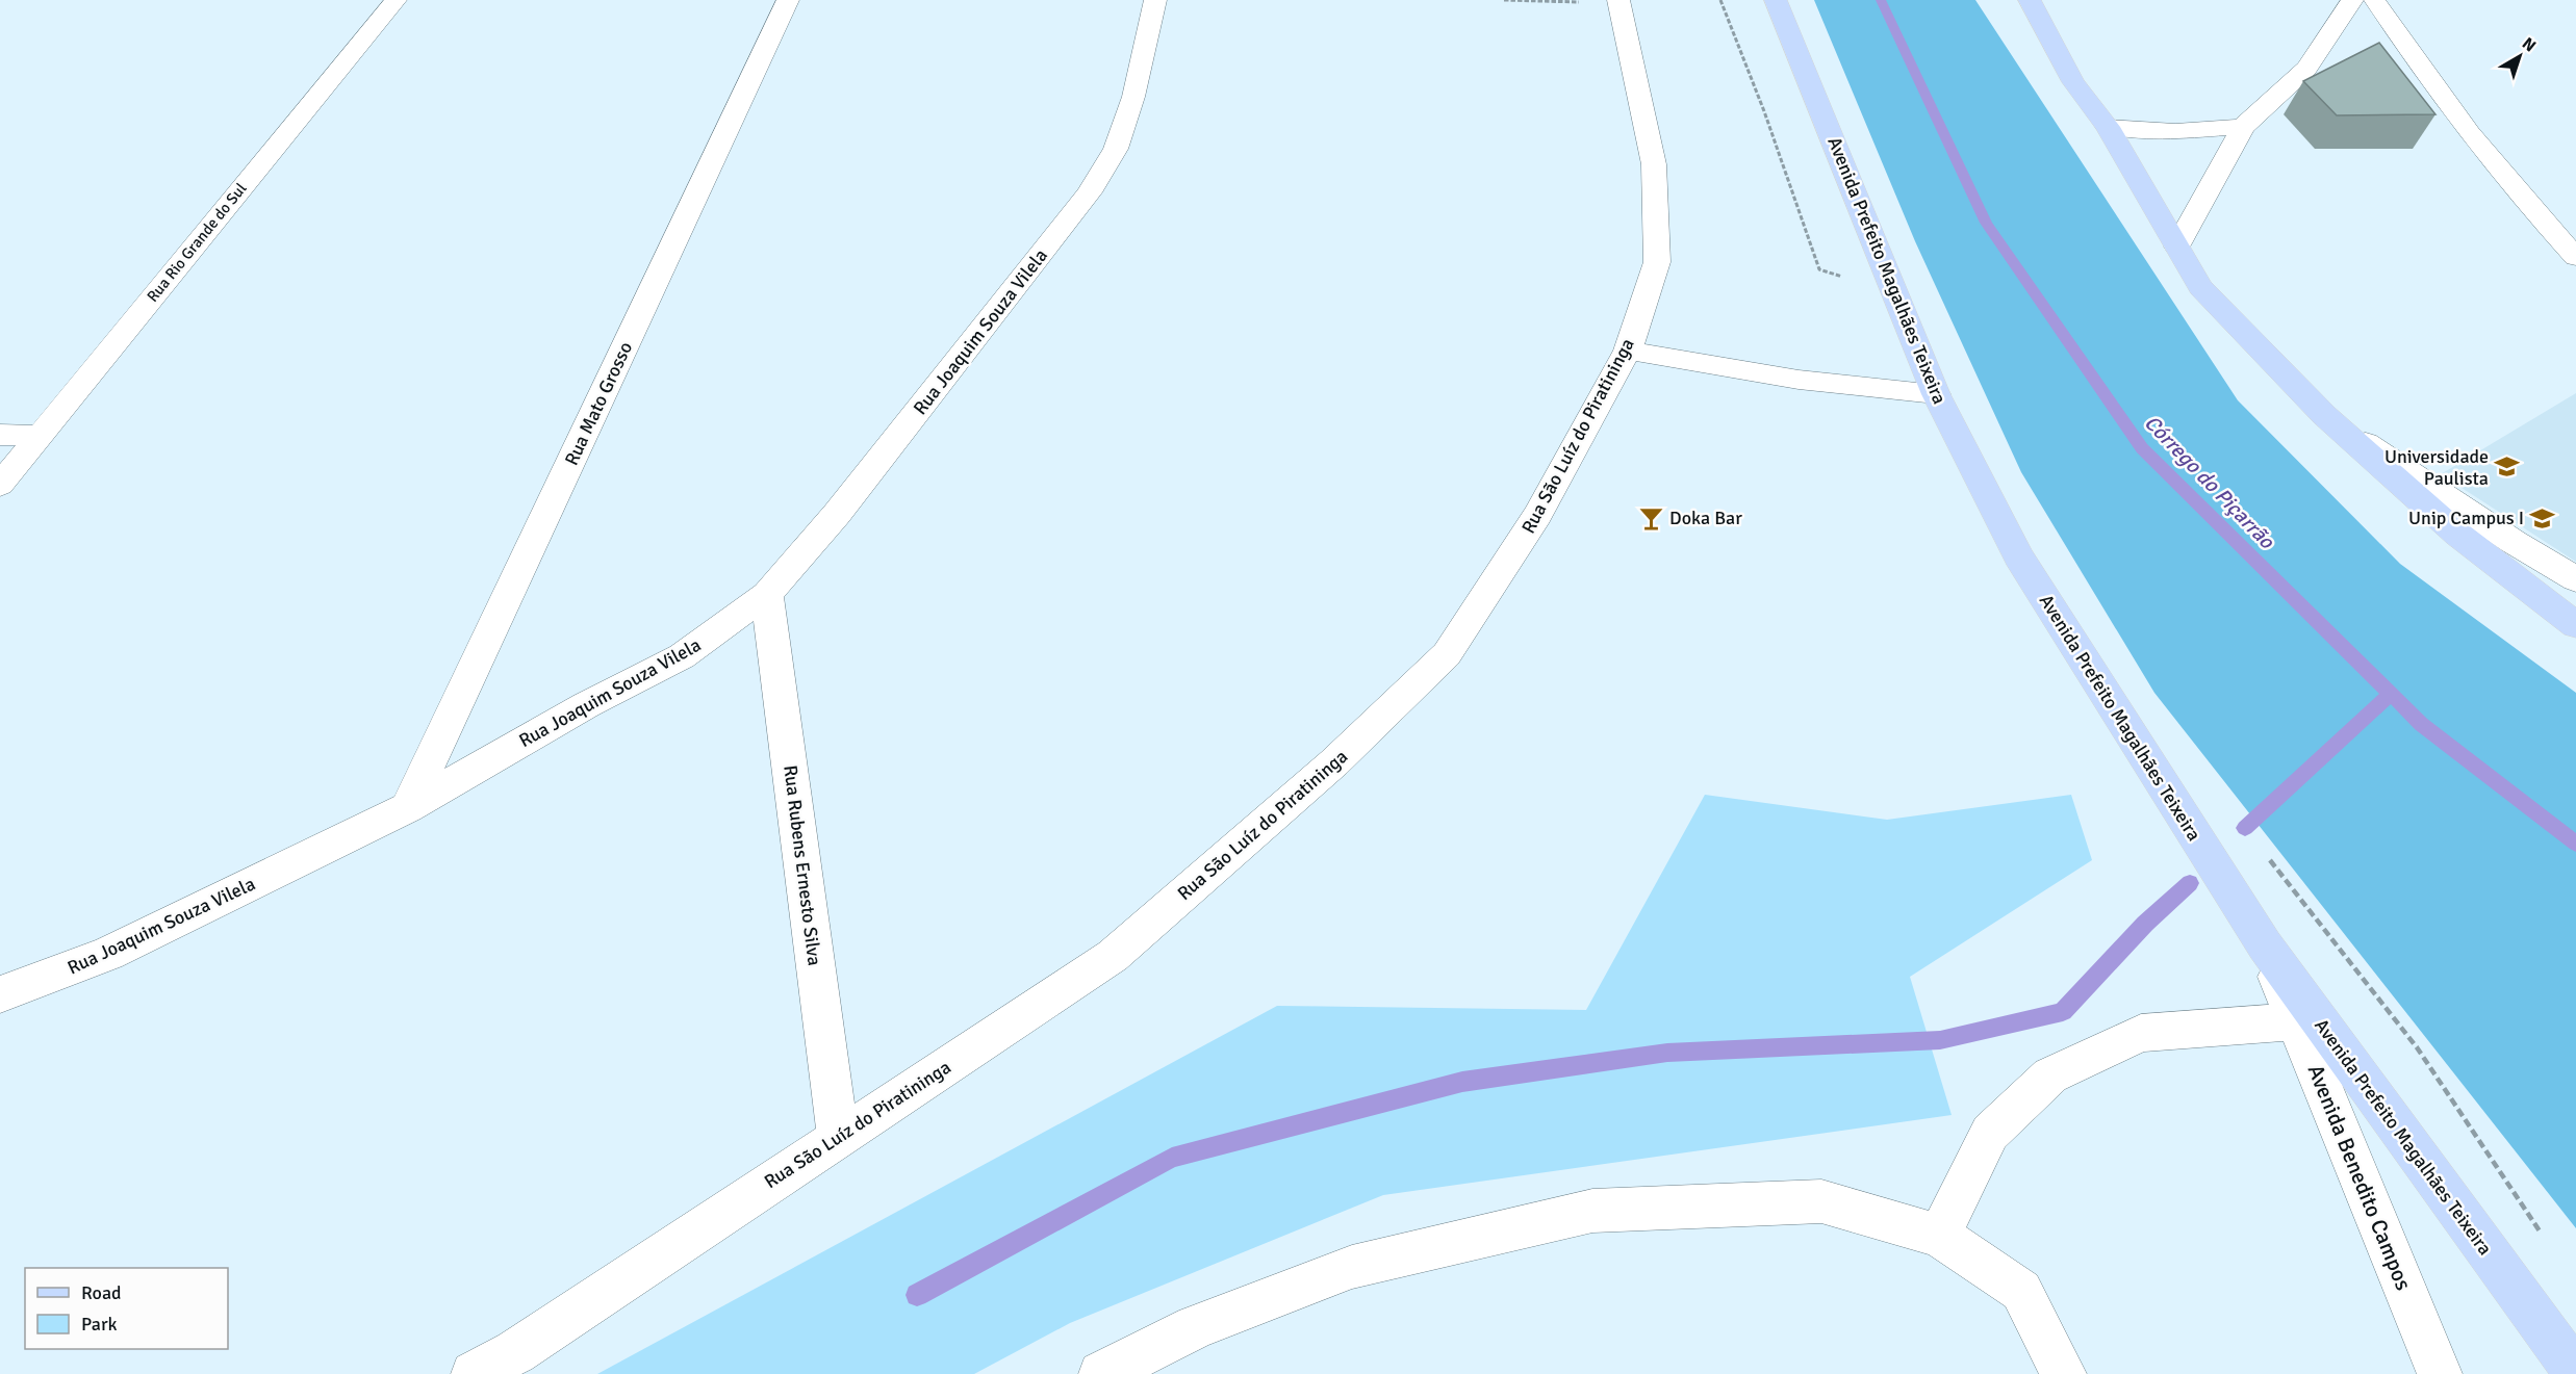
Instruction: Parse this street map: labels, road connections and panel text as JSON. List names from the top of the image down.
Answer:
{
  "streets": {
    "main road": ["Avenida Prefeito Magalhães Teixeira"],
    "street": [
      "Rua Rio Grande do Sul",
      "Rua Joaquim Souza Vilela",
      "Rua Mato Grosso",
      "Rua São Luíz do Piratininga",
      "Rua Rubens Ernesto Silva",
      "Avenida Benedito Campos"
    ]
  },
  "crossings": [
    ["Avenida Prefeito Magalhães Teixeira", "Avenida Benedito Campos"],
    ["Rua Joaquim Souza Vilela", "Rua Mato Grosso"],
    ["Rua Joaquim Souza Vilela", "Rua Rubens Ernesto Silva"],
    ["Rua São Luíz do Piratininga", "Rua Rubens Ernesto Silva"]
  ],
  "water": ["Córrego do Piçarrão"],
  "places": {
    "school or university": ["Universidade Paulista", "Unip Campus I"],
    "bar": ["Doka Bar"]
  },
  "legend": ["Road", "Park"],
  "north": "top right"
}
